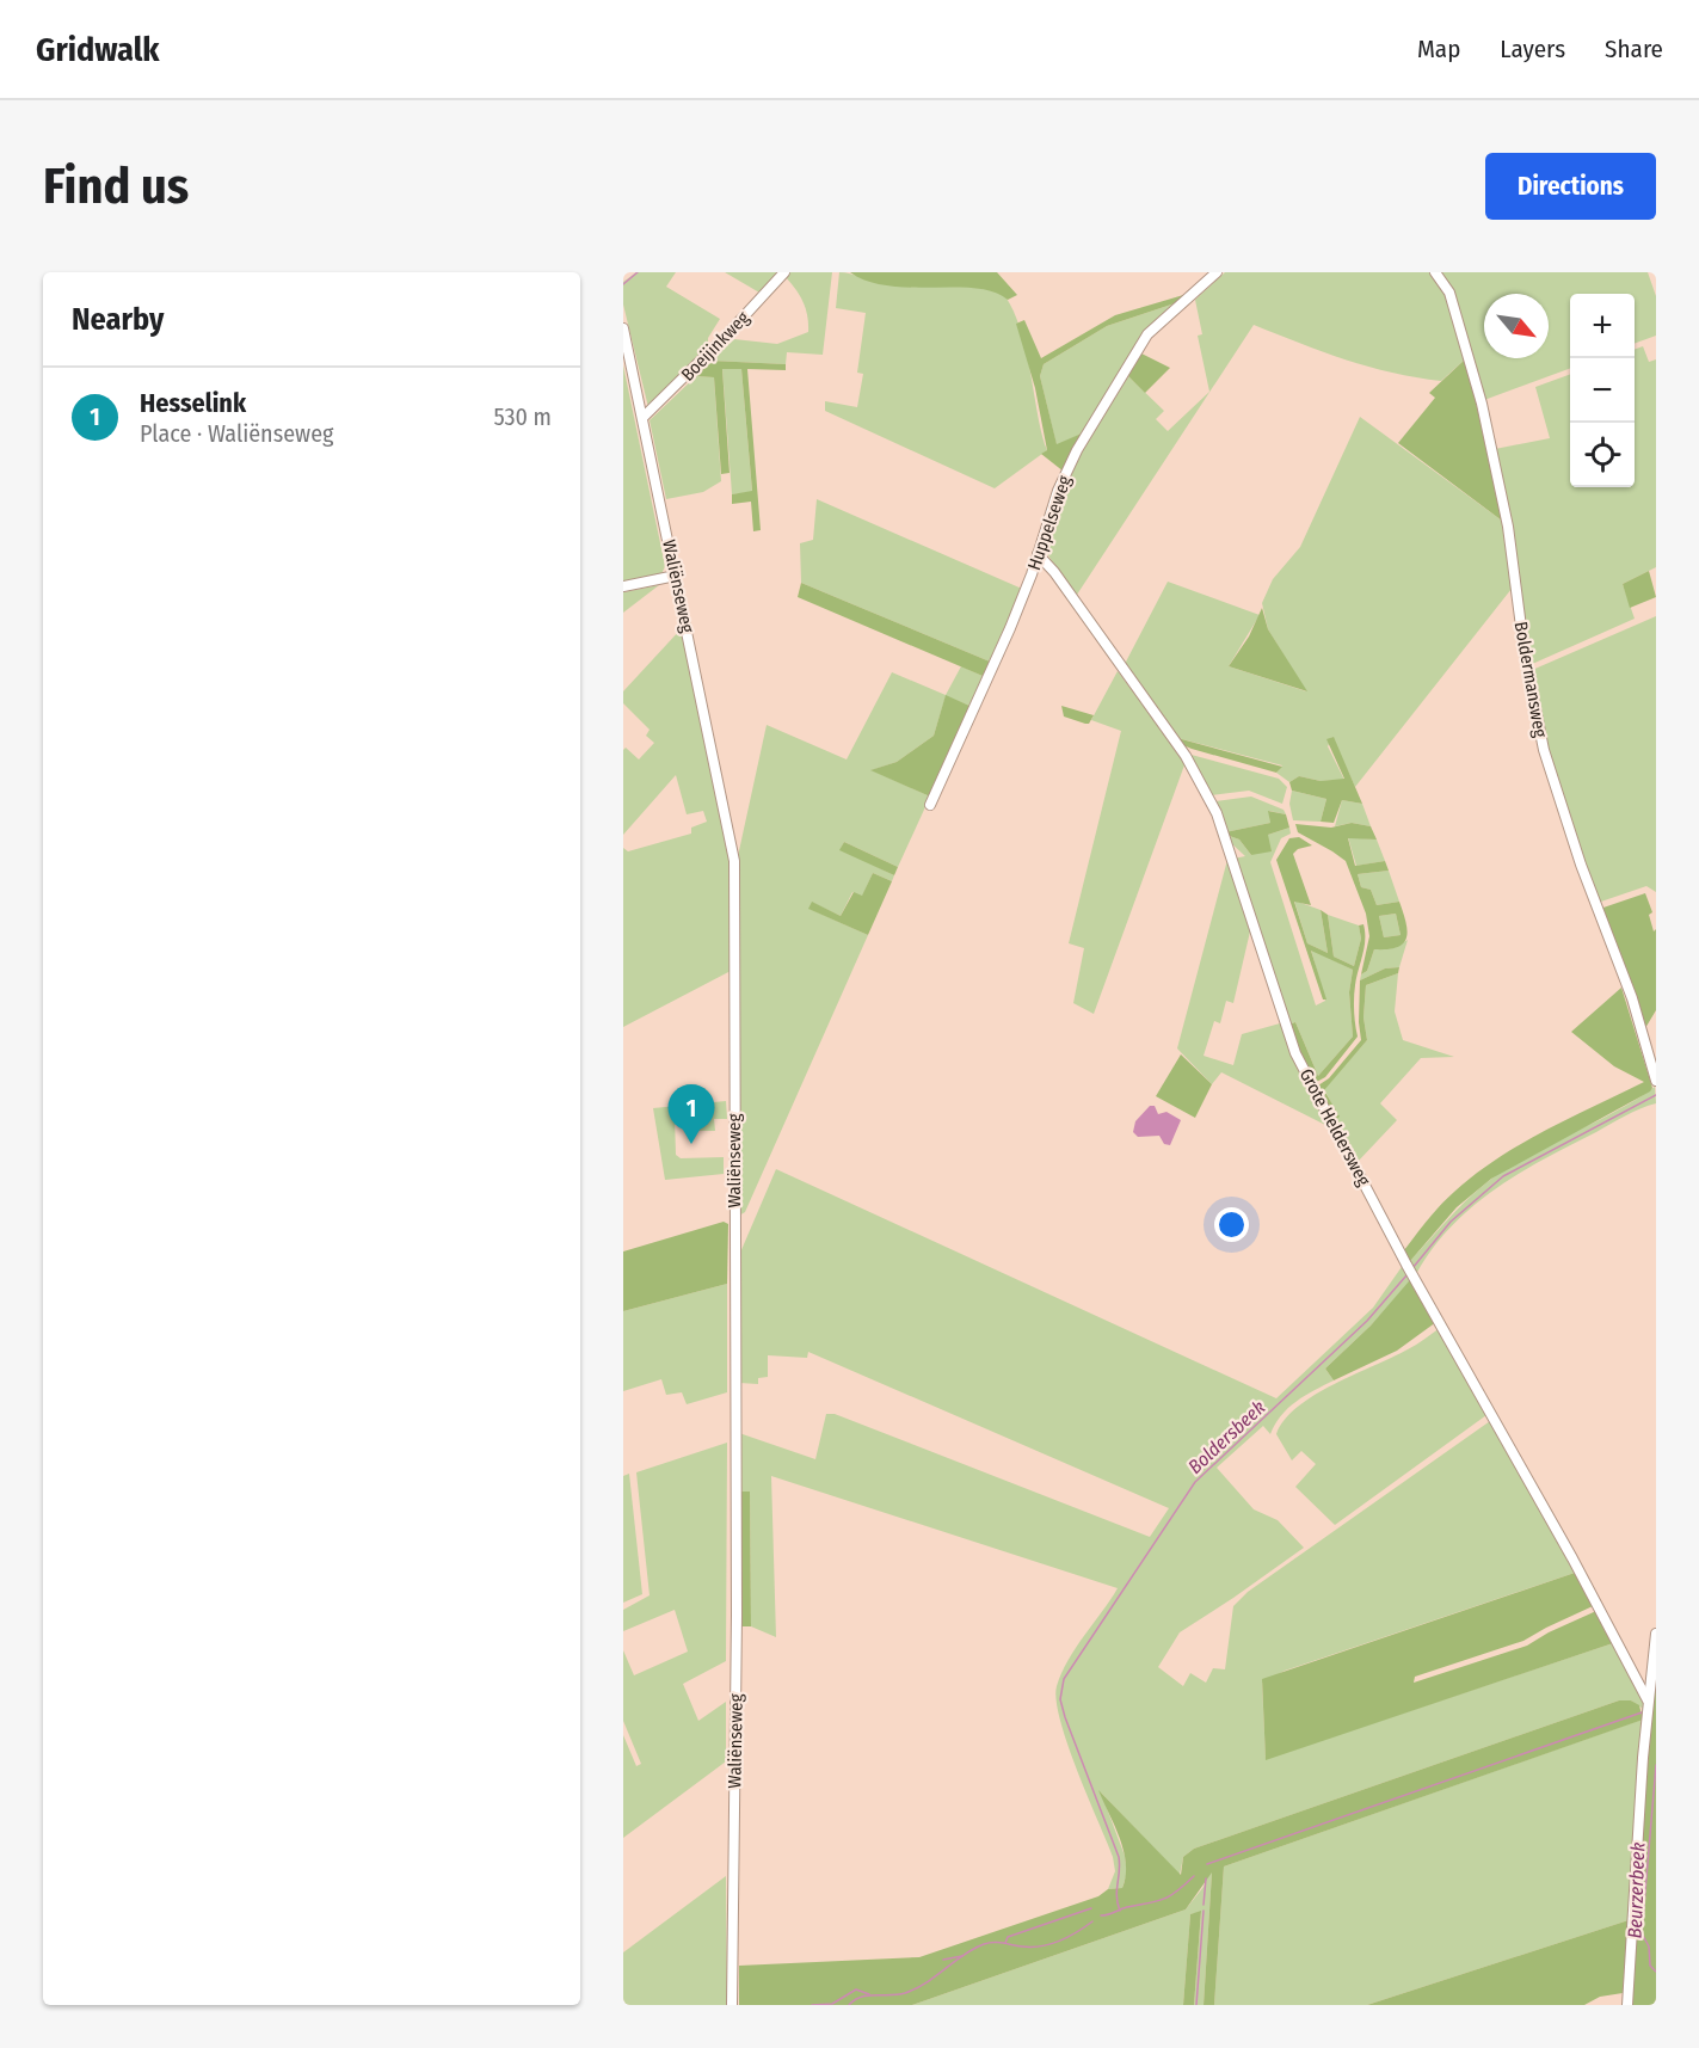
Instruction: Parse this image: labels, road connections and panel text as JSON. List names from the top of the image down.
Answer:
{
  "streets": {
    "street": [
      "Boeijinkweg",
      "Huppelseweg",
      "Waliënseweg",
      "Boldermansweg",
      "Grote Heldersweg"
    ]
  },
  "crossings": [
    ["Boeijinkweg", "Waliënseweg"],
    ["Huppelseweg", "Grote Heldersweg"]
  ],
  "water": ["Boldersbeek", "Beurzerbeek"],
  "north": "bottom right",
  "page": {
    "header": "Gridwalk",
    "nav": ["Map", "Layers", "Share"],
    "buttons": "Directions",
    "title": "Find us",
    "heading": "Nearby",
    "map_buttons": ["+", "−"],
    "list": [
      {
        "mark": "1",
        "name": "Hesselink",
        "note": "Place · Waliënseweg",
        "value": "530 m"
      }
    ],
    "pins": "1"
  }
}
